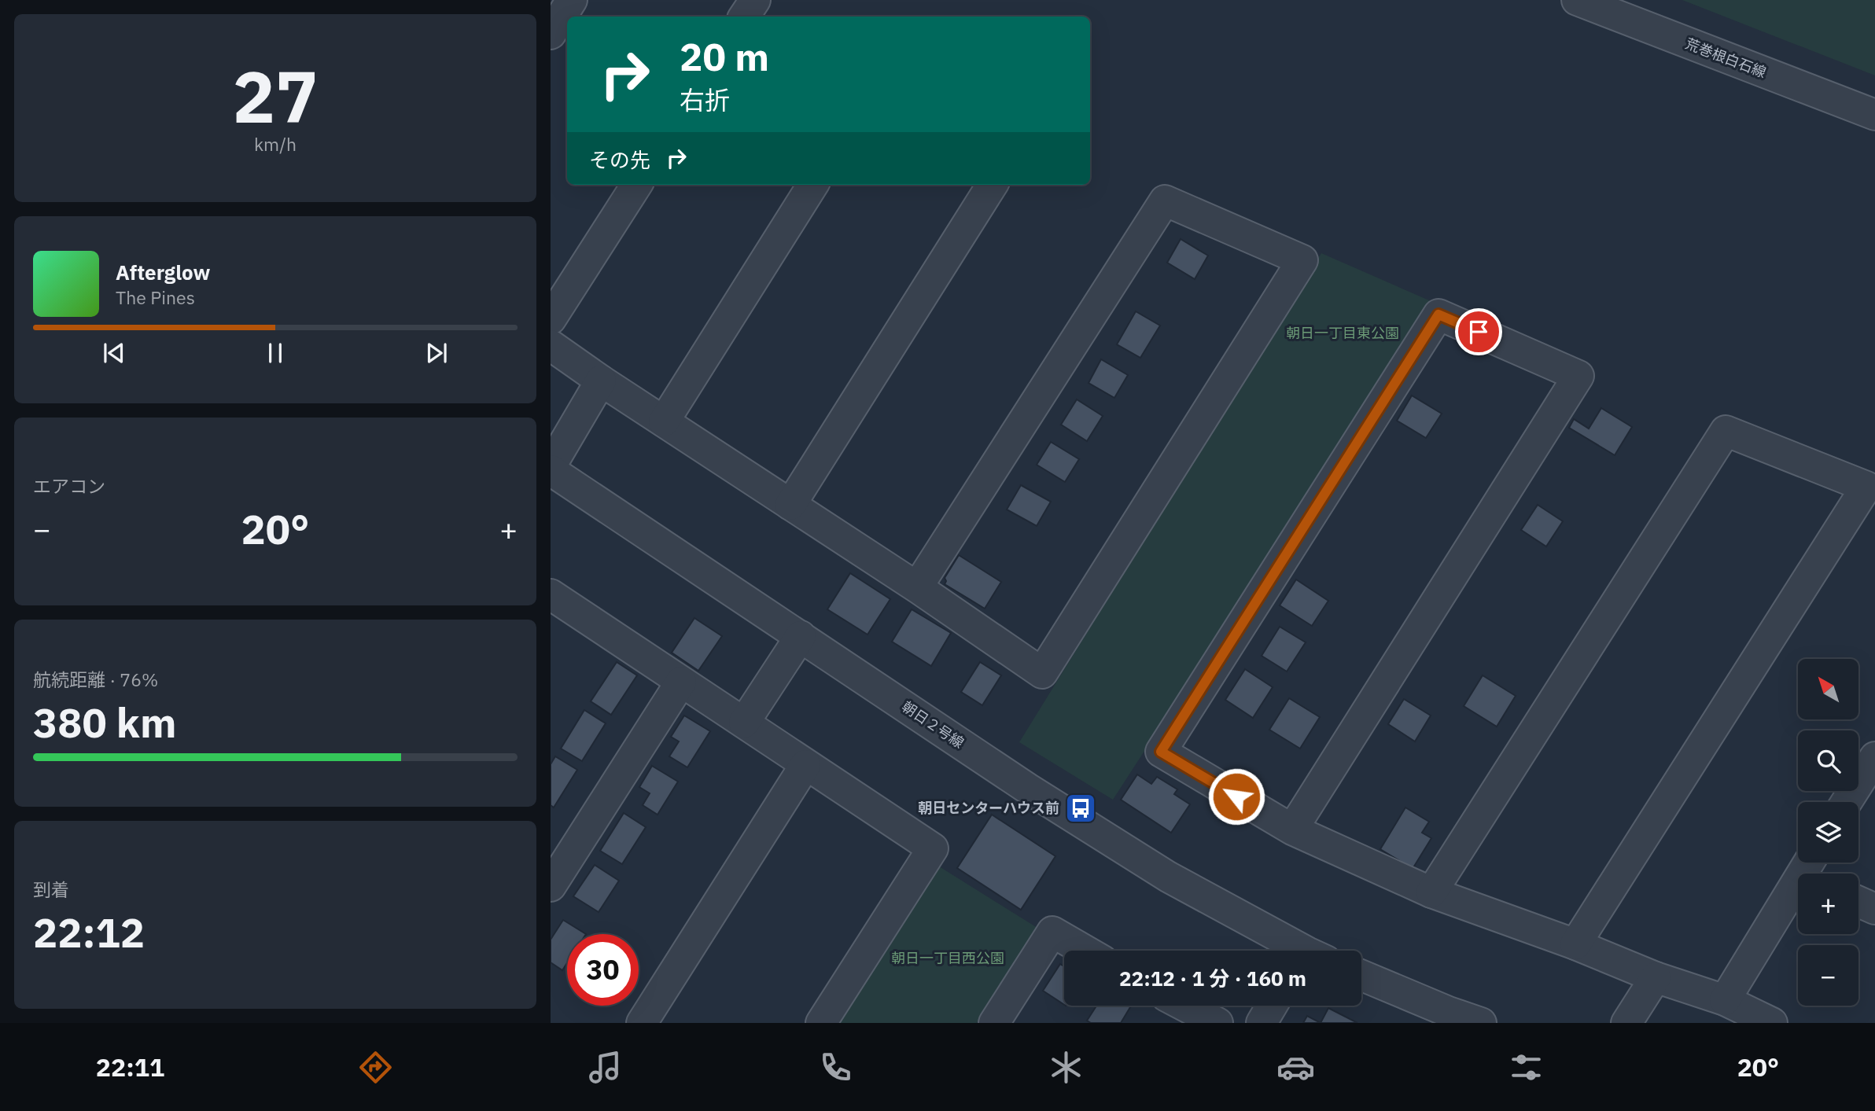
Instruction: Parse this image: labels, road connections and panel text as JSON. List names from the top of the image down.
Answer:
{
  "streets": {
    "street": ["荒巻根白石線", "朝日２号線"]
  },
  "parks": ["朝日一丁目東公園", "朝日一丁目西公園"],
  "places": {
    "bus stop": ["朝日センターハウス前"]
  },
  "north": "top left",
  "page": {
    "tile": [
      ["27", "km/h"],
      "エアコン",
      ["航続距離 · 76%", "380 km"],
      ["到着", "22:12"]
    ],
    "turn": ["20 m", "右折"],
    "then": "その先",
    "song": ["Afterglow", "The Pines"],
    "heat": ["−", "20°", "+"],
    "map_buttons": ["+", "−"],
    "limit": "30",
    "trip": "22:12 · 1 分 · 160 m",
    "tabs": ["22:11", "20°"]
  }
}
